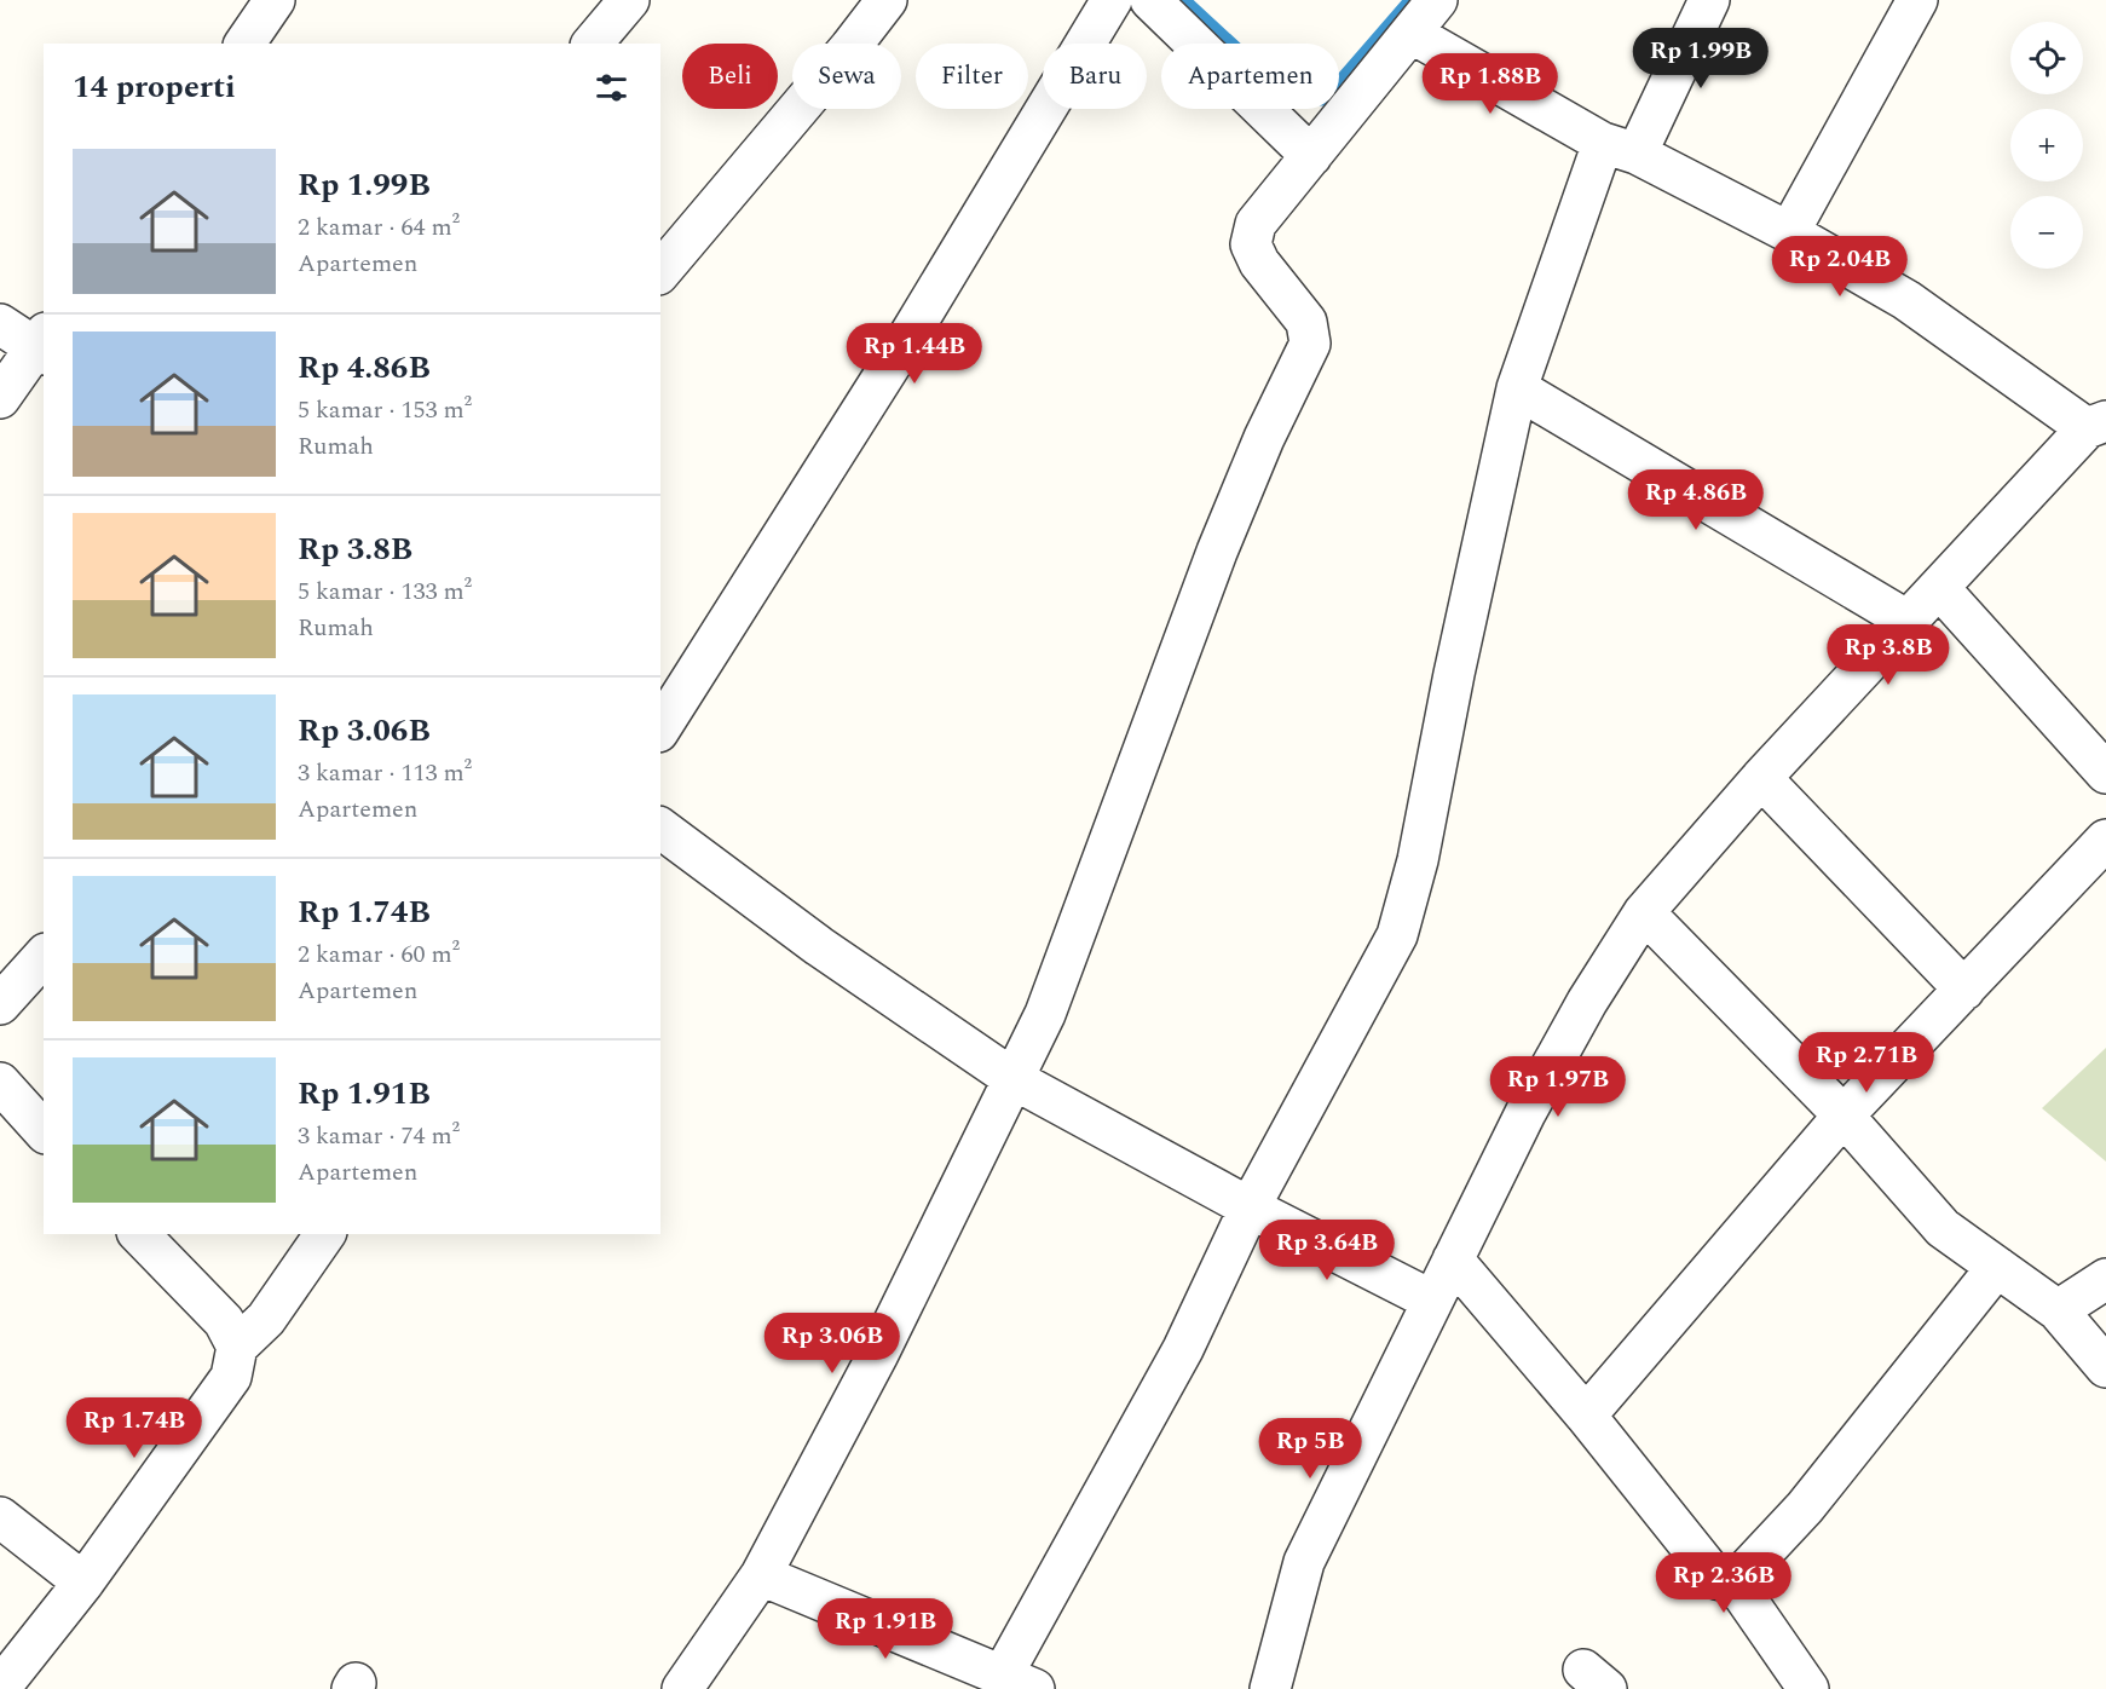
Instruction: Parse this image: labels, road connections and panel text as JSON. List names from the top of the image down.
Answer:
{
  "page": {
    "map_buttons": ["+", "−"],
    "price": [
      "Rp 1.99B",
      "Rp 1.88B",
      "Rp 2.04B",
      "Rp 1.44B",
      "Rp 4.86B",
      "Rp 3.8B",
      "Rp 2.71B",
      "Rp 1.97B",
      "Rp 3.64B",
      "Rp 3.06B",
      "Rp 1.74B",
      "Rp 5B",
      "Rp 2.36B",
      "Rp 1.91B"
    ],
    "chip": [
      "Beli",
      "Sewa",
      "Filter",
      "Baru",
      "Apartemen"
    ],
    "heading": "14 properti",
    "list": [
      {
        "name": "Rp 1.99B",
        "note": "2 kamar · 64 m² · Apartemen"
      },
      {
        "name": "Rp 4.86B",
        "note": "5 kamar · 153 m² · Rumah"
      },
      {
        "name": "Rp 3.8B",
        "note": "5 kamar · 133 m² · Rumah"
      },
      {
        "name": "Rp 3.06B",
        "note": "3 kamar · 113 m² · Apartemen"
      },
      {
        "name": "Rp 1.74B",
        "note": "2 kamar · 60 m² · Apartemen"
      },
      {
        "name": "Rp 1.91B",
        "note": "3 kamar · 74 m² · Apartemen"
      }
    ]
  }
}
